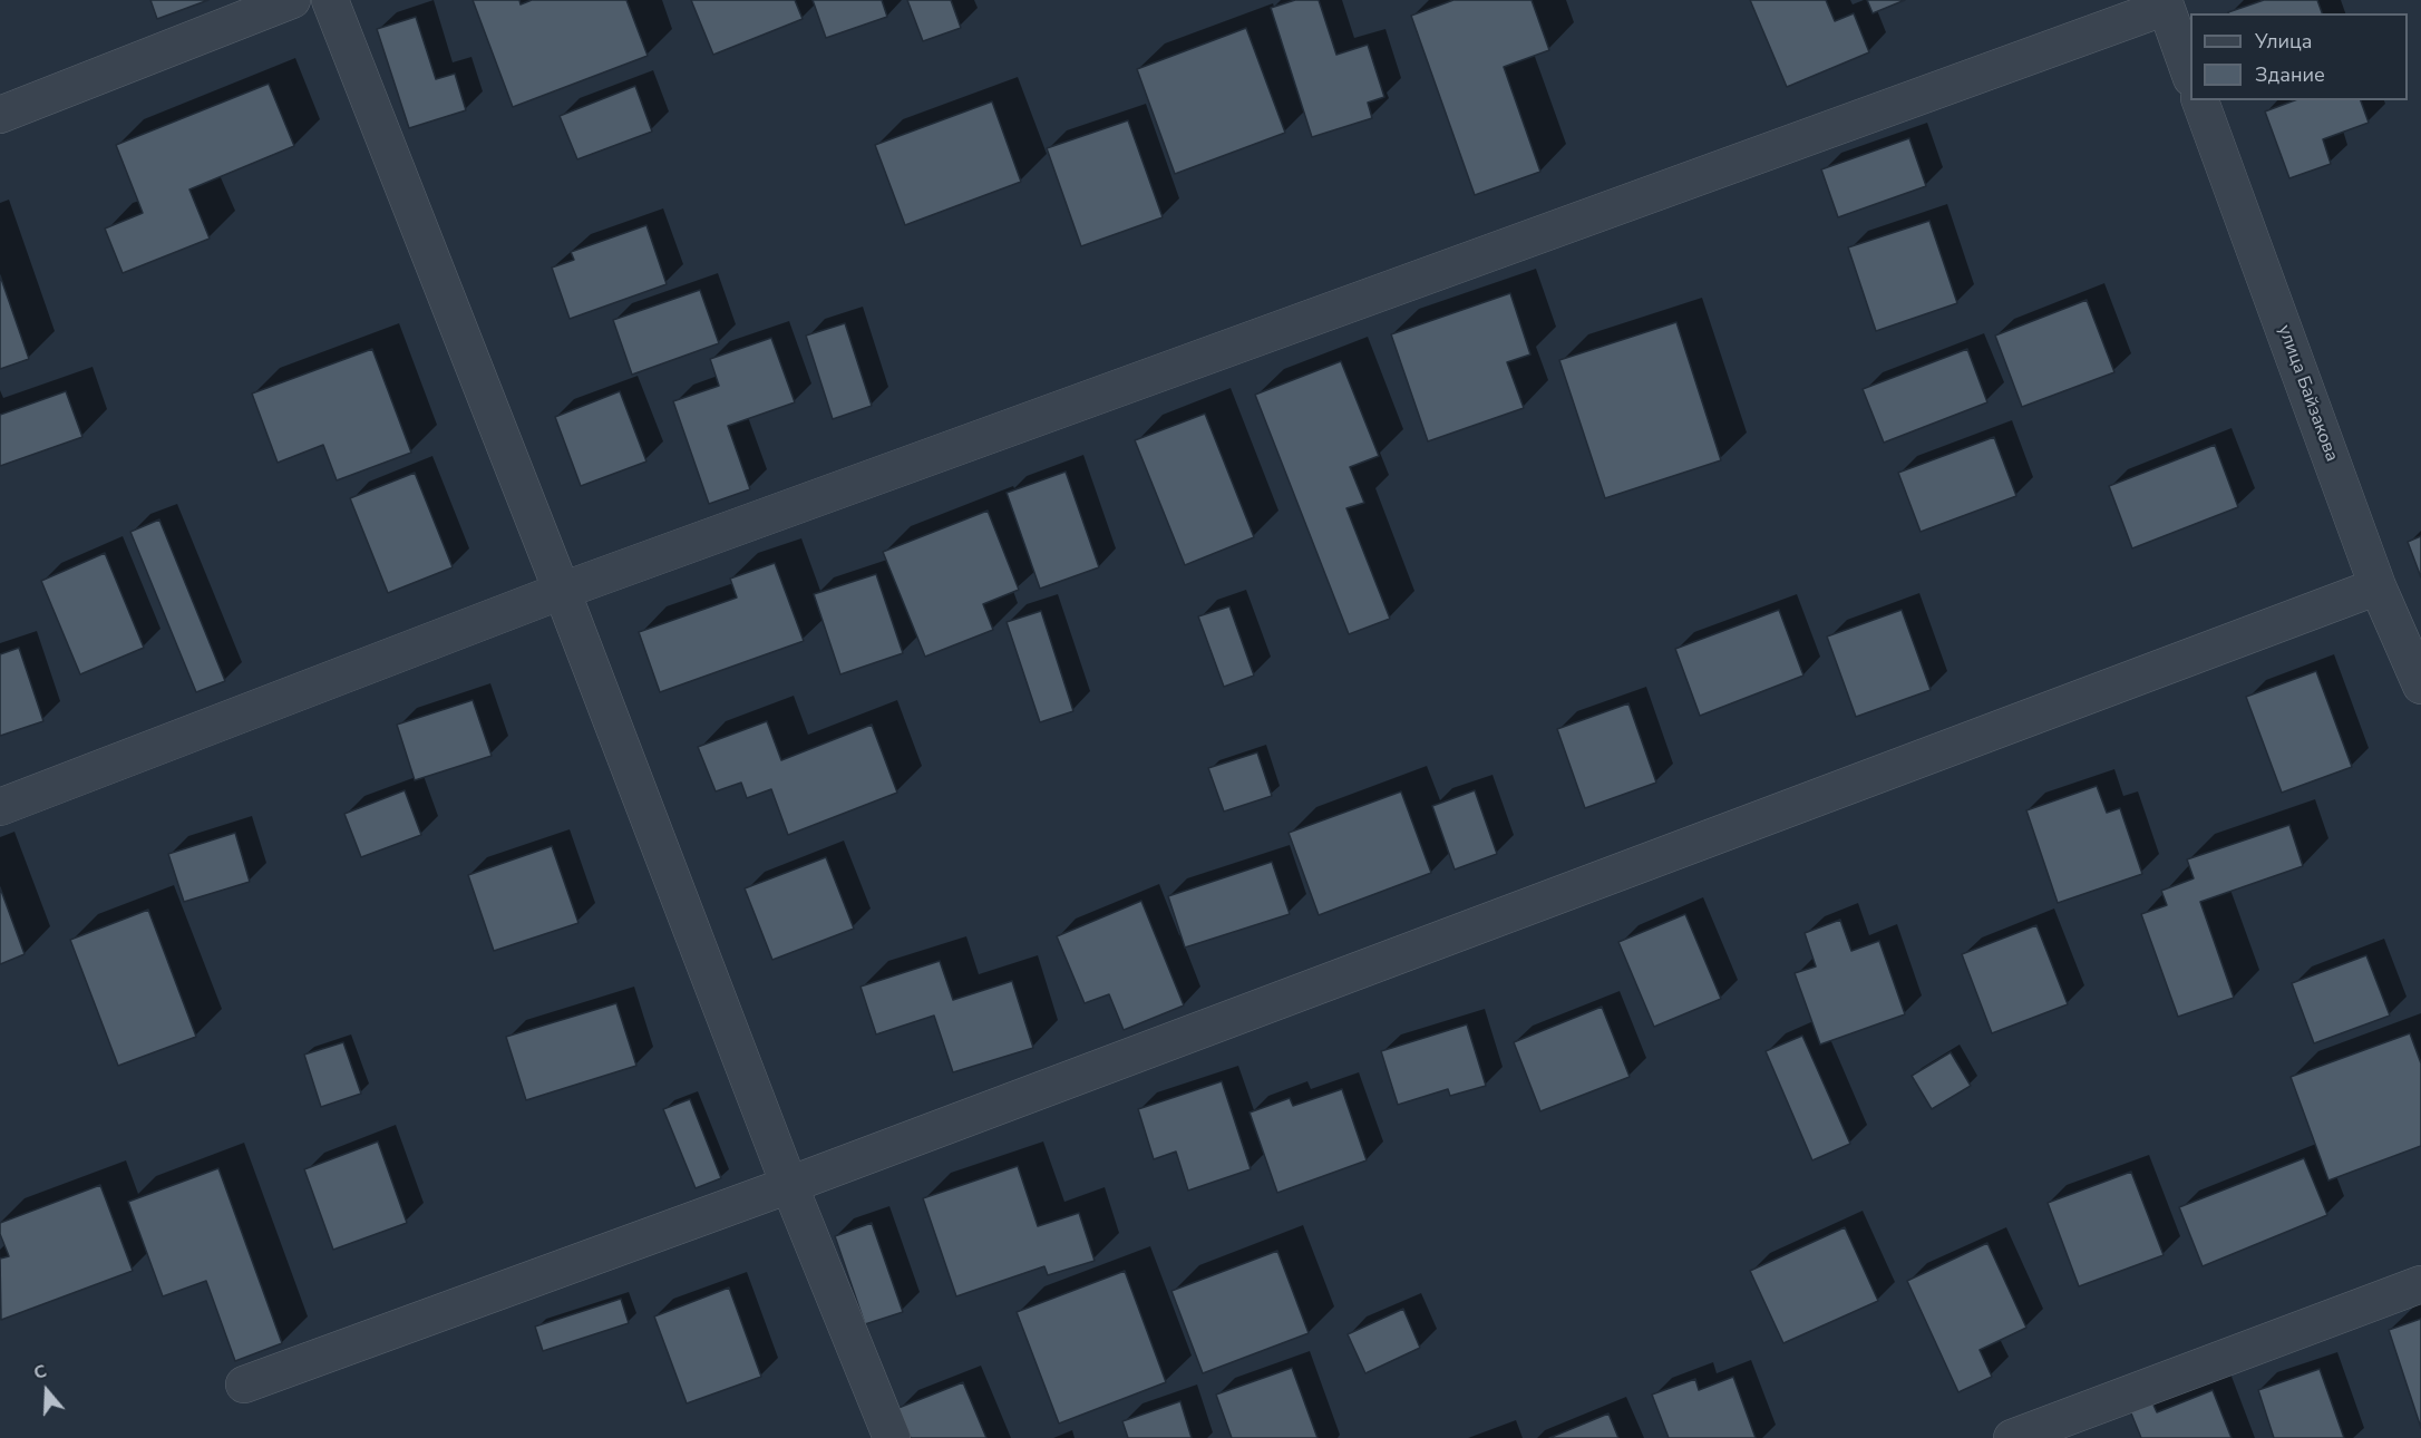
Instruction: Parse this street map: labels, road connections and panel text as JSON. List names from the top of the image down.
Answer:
{
  "streets": {
    "street": ["улица Байзакова"]
  },
  "legend": ["Улица", "Здание"],
  "north": "top"
}
